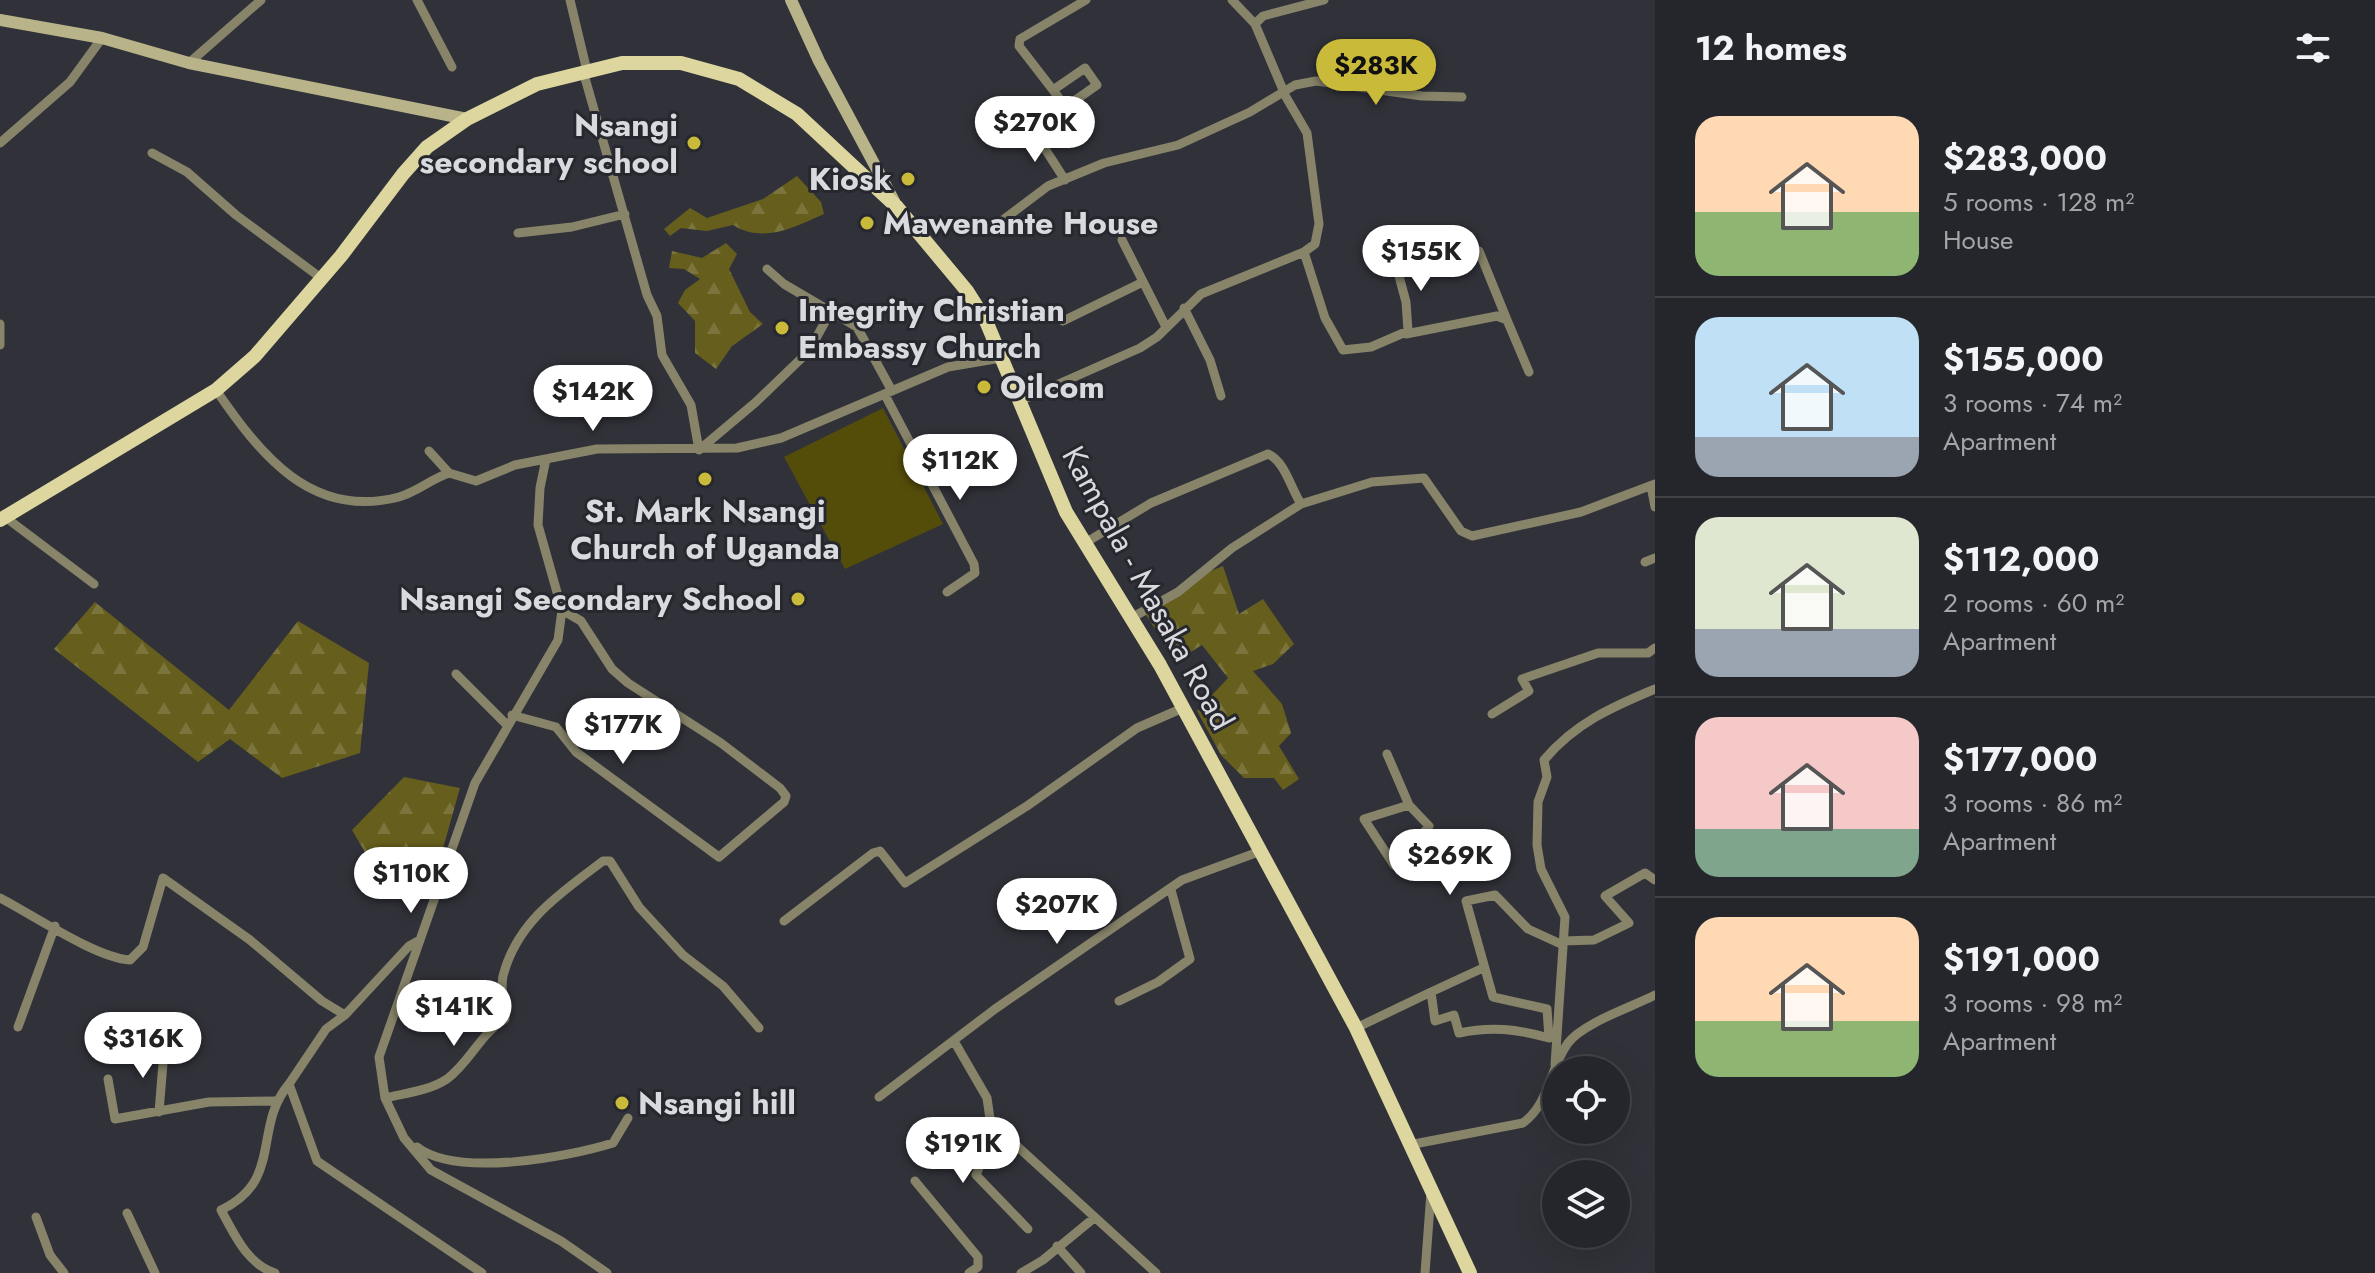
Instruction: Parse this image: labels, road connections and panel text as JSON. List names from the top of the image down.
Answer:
{
  "streets": {
    "main road": ["Kampala - Masaka Road"]
  },
  "places": [
    "Nsangi secondary school",
    "Kiosk",
    "Mawenante House",
    "Integrity Christian Embassy Church",
    "Oilcom",
    "St. Mark Nsangi Church of Uganda",
    "Nsangi Secondary School",
    "Nsangi hill"
  ],
  "page": {
    "heading": "12 homes",
    "price": [
      "$283K",
      "$270K",
      "$155K",
      "$142K",
      "$112K",
      "$177K",
      "$269K",
      "$110K",
      "$207K",
      "$141K",
      "$316K",
      "$191K"
    ],
    "list": [
      {
        "name": "$283,000",
        "note": "5 rooms · 128 m² · House"
      },
      {
        "name": "$155,000",
        "note": "3 rooms · 74 m² · Apartment"
      },
      {
        "name": "$112,000",
        "note": "2 rooms · 60 m² · Apartment"
      },
      {
        "name": "$177,000",
        "note": "3 rooms · 86 m² · Apartment"
      },
      {
        "name": "$191,000",
        "note": "3 rooms · 98 m² · Apartment"
      }
    ]
  }
}
